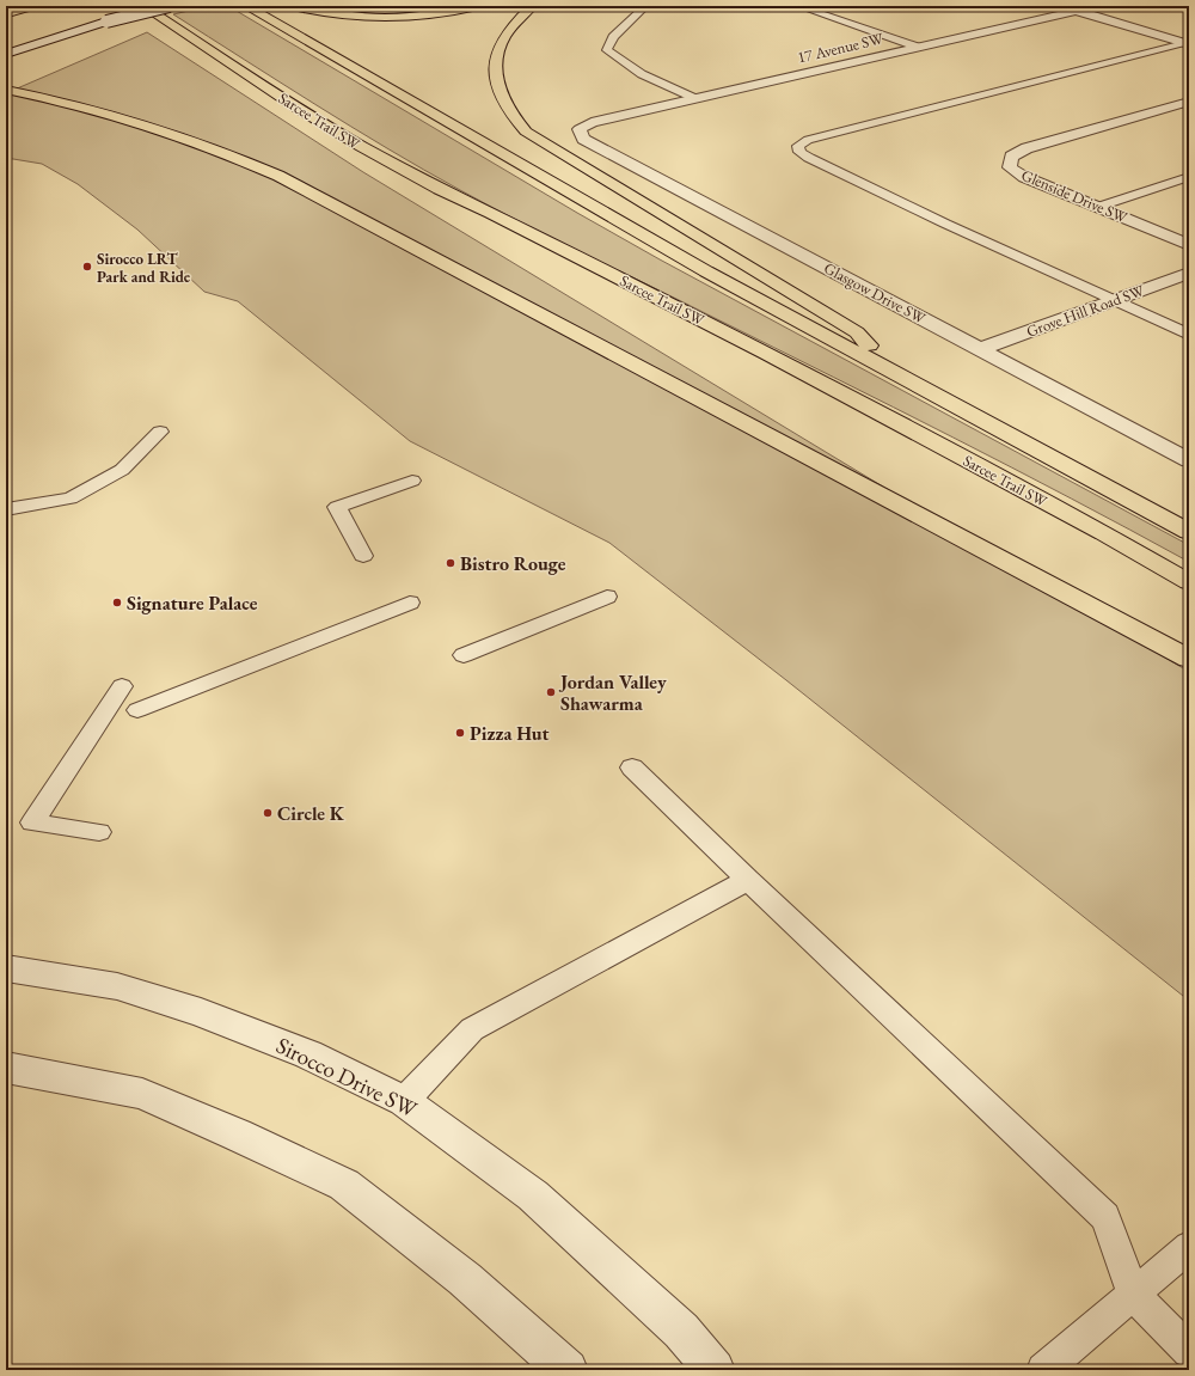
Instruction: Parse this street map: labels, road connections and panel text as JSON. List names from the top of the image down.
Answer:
{
  "streets": {
    "highway": ["Sarcee Trail SW"],
    "street": [
      "17 Avenue SW",
      "Glenside Drive SW",
      "Glasgow Drive SW",
      "Grove Hill Road SW",
      "Sirocco Drive SW"
    ]
  },
  "crossings": [
    ["17 Avenue SW", "Glasgow Drive SW"],
    ["Glasgow Drive SW", "Grove Hill Road SW"]
  ],
  "places": [
    "Sirocco LRT Park and Ride",
    "Bistro Rouge",
    "Signature Palace",
    "Jordan Valley Shawarma",
    "Pizza Hut",
    "Circle K"
  ]
}
